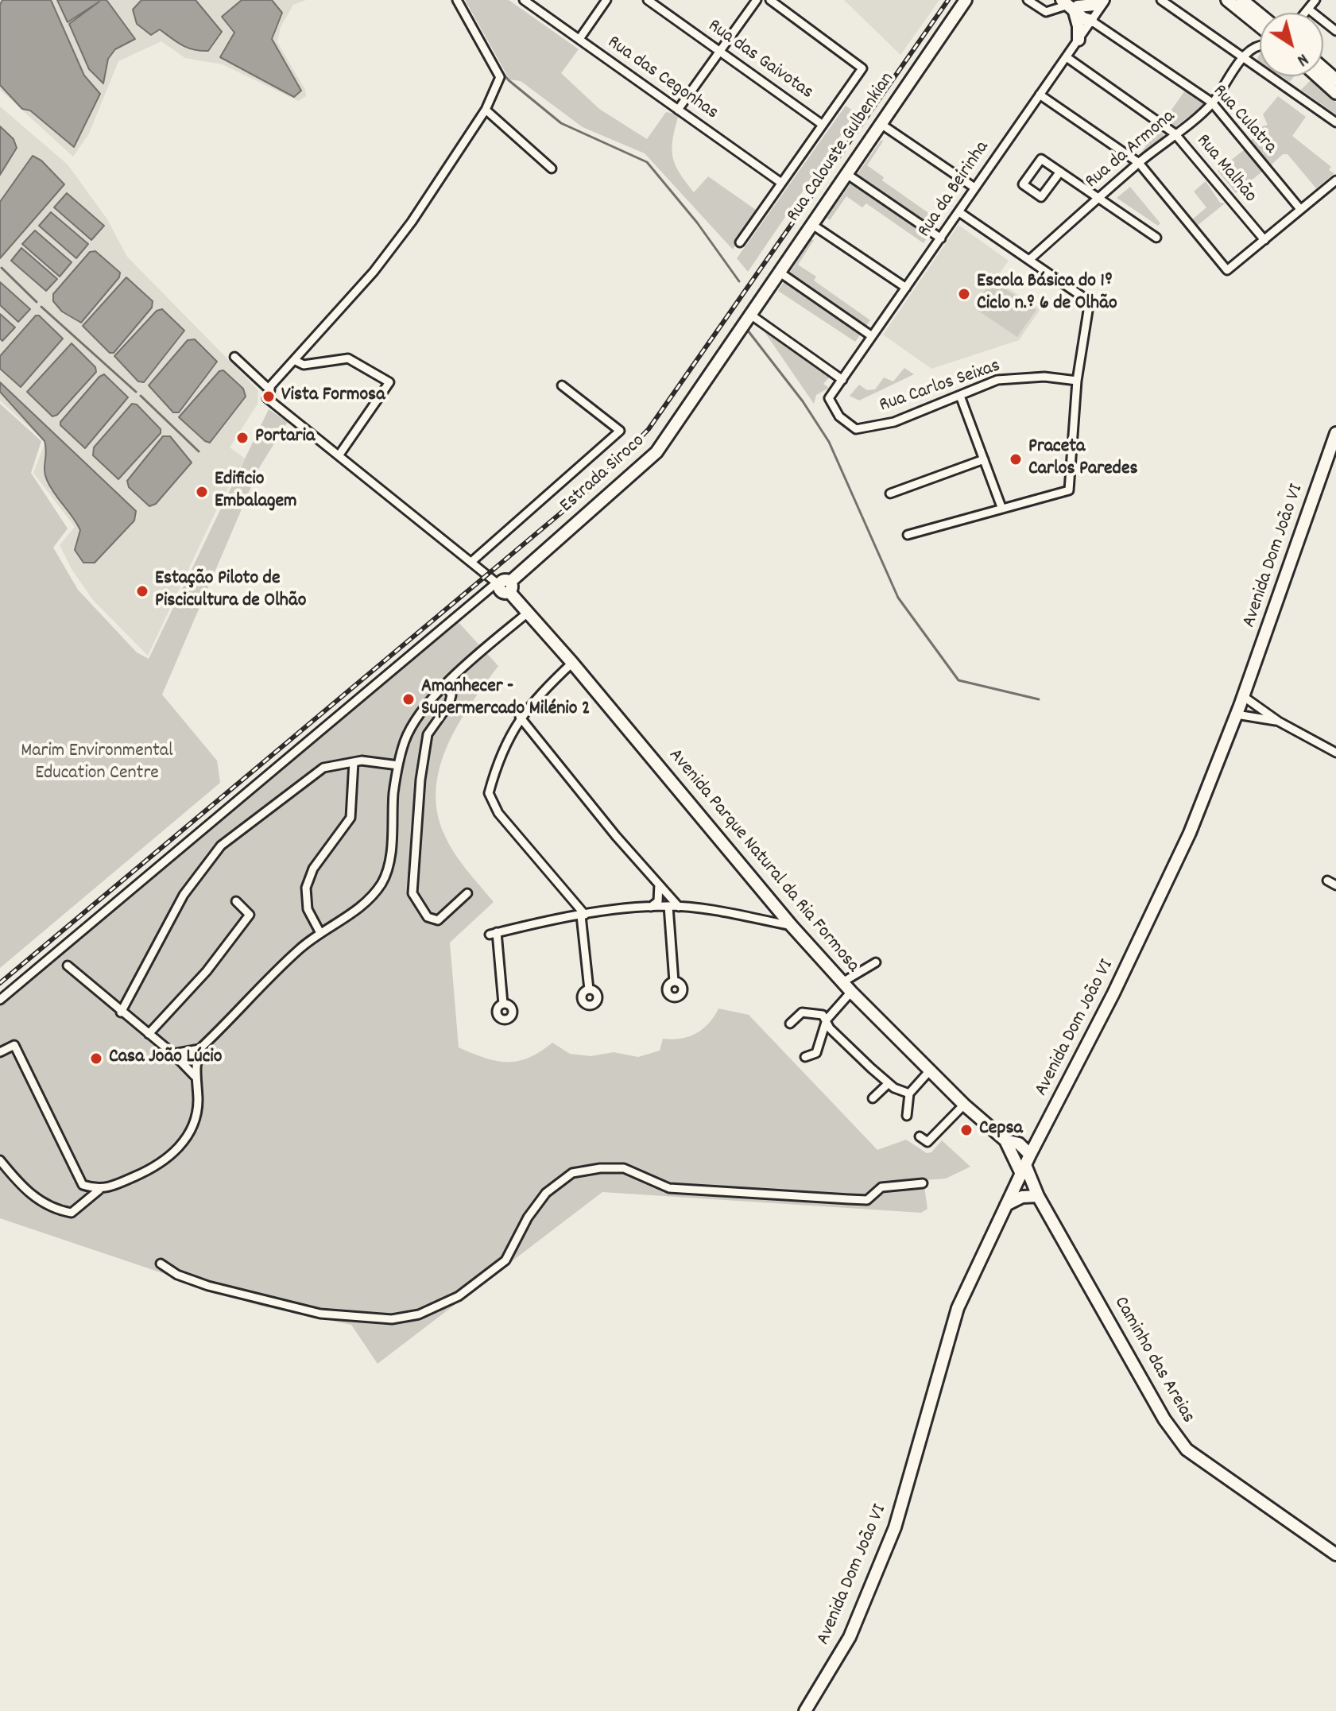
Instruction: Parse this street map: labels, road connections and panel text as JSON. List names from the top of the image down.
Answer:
{
  "streets": {
    "street": [
      "Rua das Gaivotas",
      "Rua das Cegonhas",
      "Rua Culatra",
      "Rua Calouste Gulbenkian",
      "Rua da Armona",
      "Rua Malhão",
      "Rua da Beirinha",
      "Rua Carlos Seixas",
      "Estrada Siroco",
      "Avenida Dom João VI",
      "Avenida Parque Natural da Ria Formosa",
      "Caminho das Areias"
    ]
  },
  "crossings": [
    ["Rua Culatra", "Rua da Armona"],
    ["Rua Culatra", "Rua da Beirinha"],
    ["Rua Calouste Gulbenkian", "Estrada Siroco"],
    ["Rua da Armona", "Rua Malhão"],
    ["Rua Malhão", "Rua da Beirinha"],
    ["Rua da Beirinha", "Rua Carlos Seixas"],
    ["Estrada Siroco", "Avenida Parque Natural da Ria Formosa"],
    ["Avenida Dom João VI", "Caminho das Areias"],
    ["Avenida Parque Natural da Ria Formosa", "Caminho das Areias"]
  ],
  "parks": ["Marim Environmental Education Centre"],
  "places": [
    "Escola Básica do 1º Ciclo n.º 6 de Olhão",
    "Vista Formosa",
    "Portaria",
    "Praceta Carlos Paredes",
    "Edificio Embalagem",
    "Estação Piloto de Piscicultura de Olhão",
    "Amanhecer - Supermercado Milénio 2",
    "Casa João Lúcio",
    "Cepsa"
  ],
  "north": "bottom right"
}
